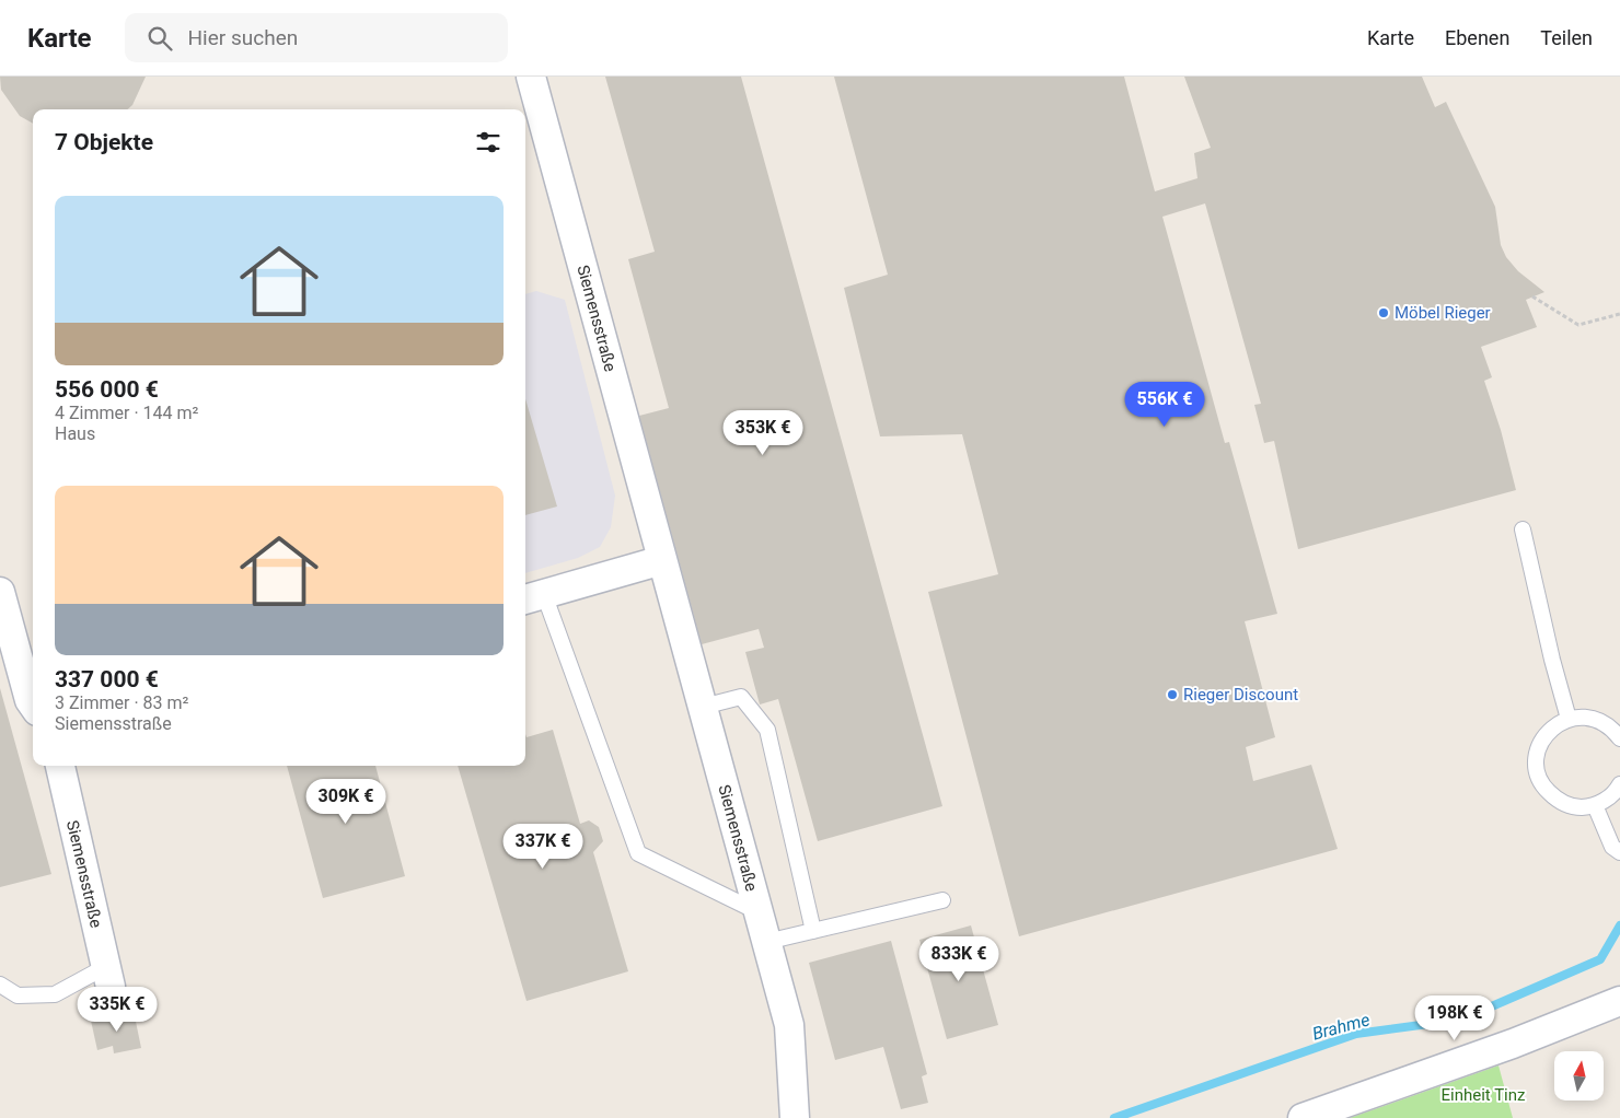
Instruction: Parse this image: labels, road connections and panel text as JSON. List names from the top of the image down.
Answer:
{
  "streets": {
    "street": ["Siemensstraße"]
  },
  "water": ["Brahme"],
  "parks": ["Einheit Tinz"],
  "places": ["Möbel Rieger", "Rieger Discount"],
  "north": "top",
  "page": {
    "header": "Karte",
    "search": "Hier suchen",
    "nav": ["Karte", "Ebenen", "Teilen"],
    "heading": "7 Objekte",
    "list": [
      {
        "name": "556 000 €",
        "note": "4 Zimmer · 144 m² · Haus"
      },
      {
        "name": "337 000 €",
        "note": "3 Zimmer · 83 m² · Siemensstraße"
      }
    ],
    "price": [
      "556K €",
      "353K €",
      "309K €",
      "337K €",
      "833K €",
      "335K €",
      "198K €"
    ]
  }
}
